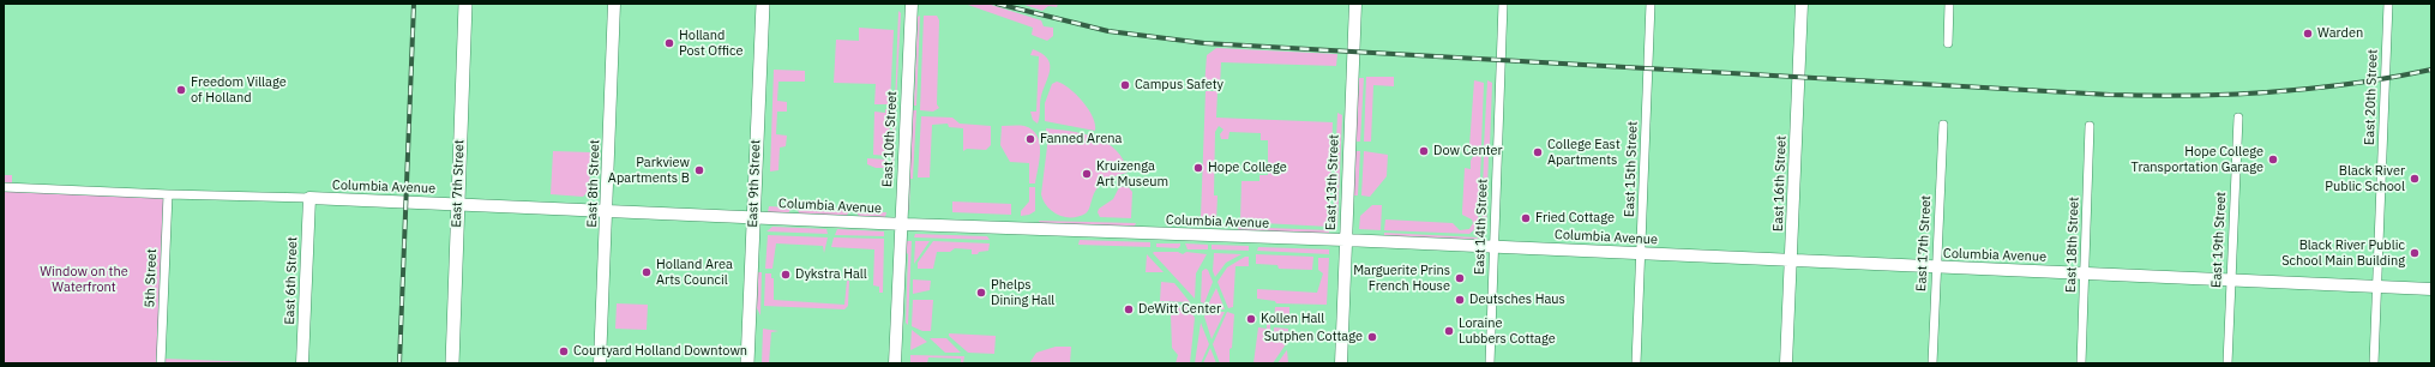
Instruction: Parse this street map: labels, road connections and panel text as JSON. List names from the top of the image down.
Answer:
{
  "streets": {
    "main road": ["East 7th Street", "East 9th Street"],
    "street": [
      "East 20th Street",
      "East 10th Street",
      "East 15th Street",
      "East 13th Street",
      "East 8th Street",
      "East 16th Street",
      "Columbia Avenue",
      "East 14th Street",
      "East 19th Street",
      "East 17th Street",
      "East 18th Street",
      "5th Street",
      "East 6th Street"
    ]
  },
  "crossings": [
    ["East 20th Street", "Columbia Avenue"],
    ["East 10th Street", "Columbia Avenue"],
    ["East 15th Street", "Columbia Avenue"],
    ["East 13th Street", "Columbia Avenue"],
    ["East 7th Street", "Columbia Avenue"],
    ["East 8th Street", "Columbia Avenue"],
    ["East 9th Street", "Columbia Avenue"],
    ["East 16th Street", "Columbia Avenue"],
    ["Columbia Avenue", "East 14th Street"],
    ["Columbia Avenue", "East 19th Street"],
    ["Columbia Avenue", "East 17th Street"],
    ["Columbia Avenue", "East 18th Street"],
    ["Columbia Avenue", "5th Street"],
    ["Columbia Avenue", "East 6th Street"]
  ],
  "parks": ["Window on the Waterfront"],
  "places": [
    "Warden",
    "Holland Post Office",
    "Campus Safety",
    "Freedom Village of Holland",
    "Fanned Arena",
    "Dow Center",
    "College East Apartments",
    "Hope College Transportation Garage",
    "Hope College",
    "Parkview Apartments B",
    "Kruizenga Art Museum",
    "Black River Public School",
    "Fried Cottage",
    "Black River Public School Main Building",
    "Holland Area Arts Council",
    "Dykstra Hall",
    "Marguerite Prins French House",
    "Phelps Dining Hall",
    "Deutsches Haus",
    "DeWitt Center",
    "Kollen Hall",
    "Loraine Lubbers Cottage",
    "Sutphen Cottage",
    "Courtyard Holland Downtown"
  ]
}
